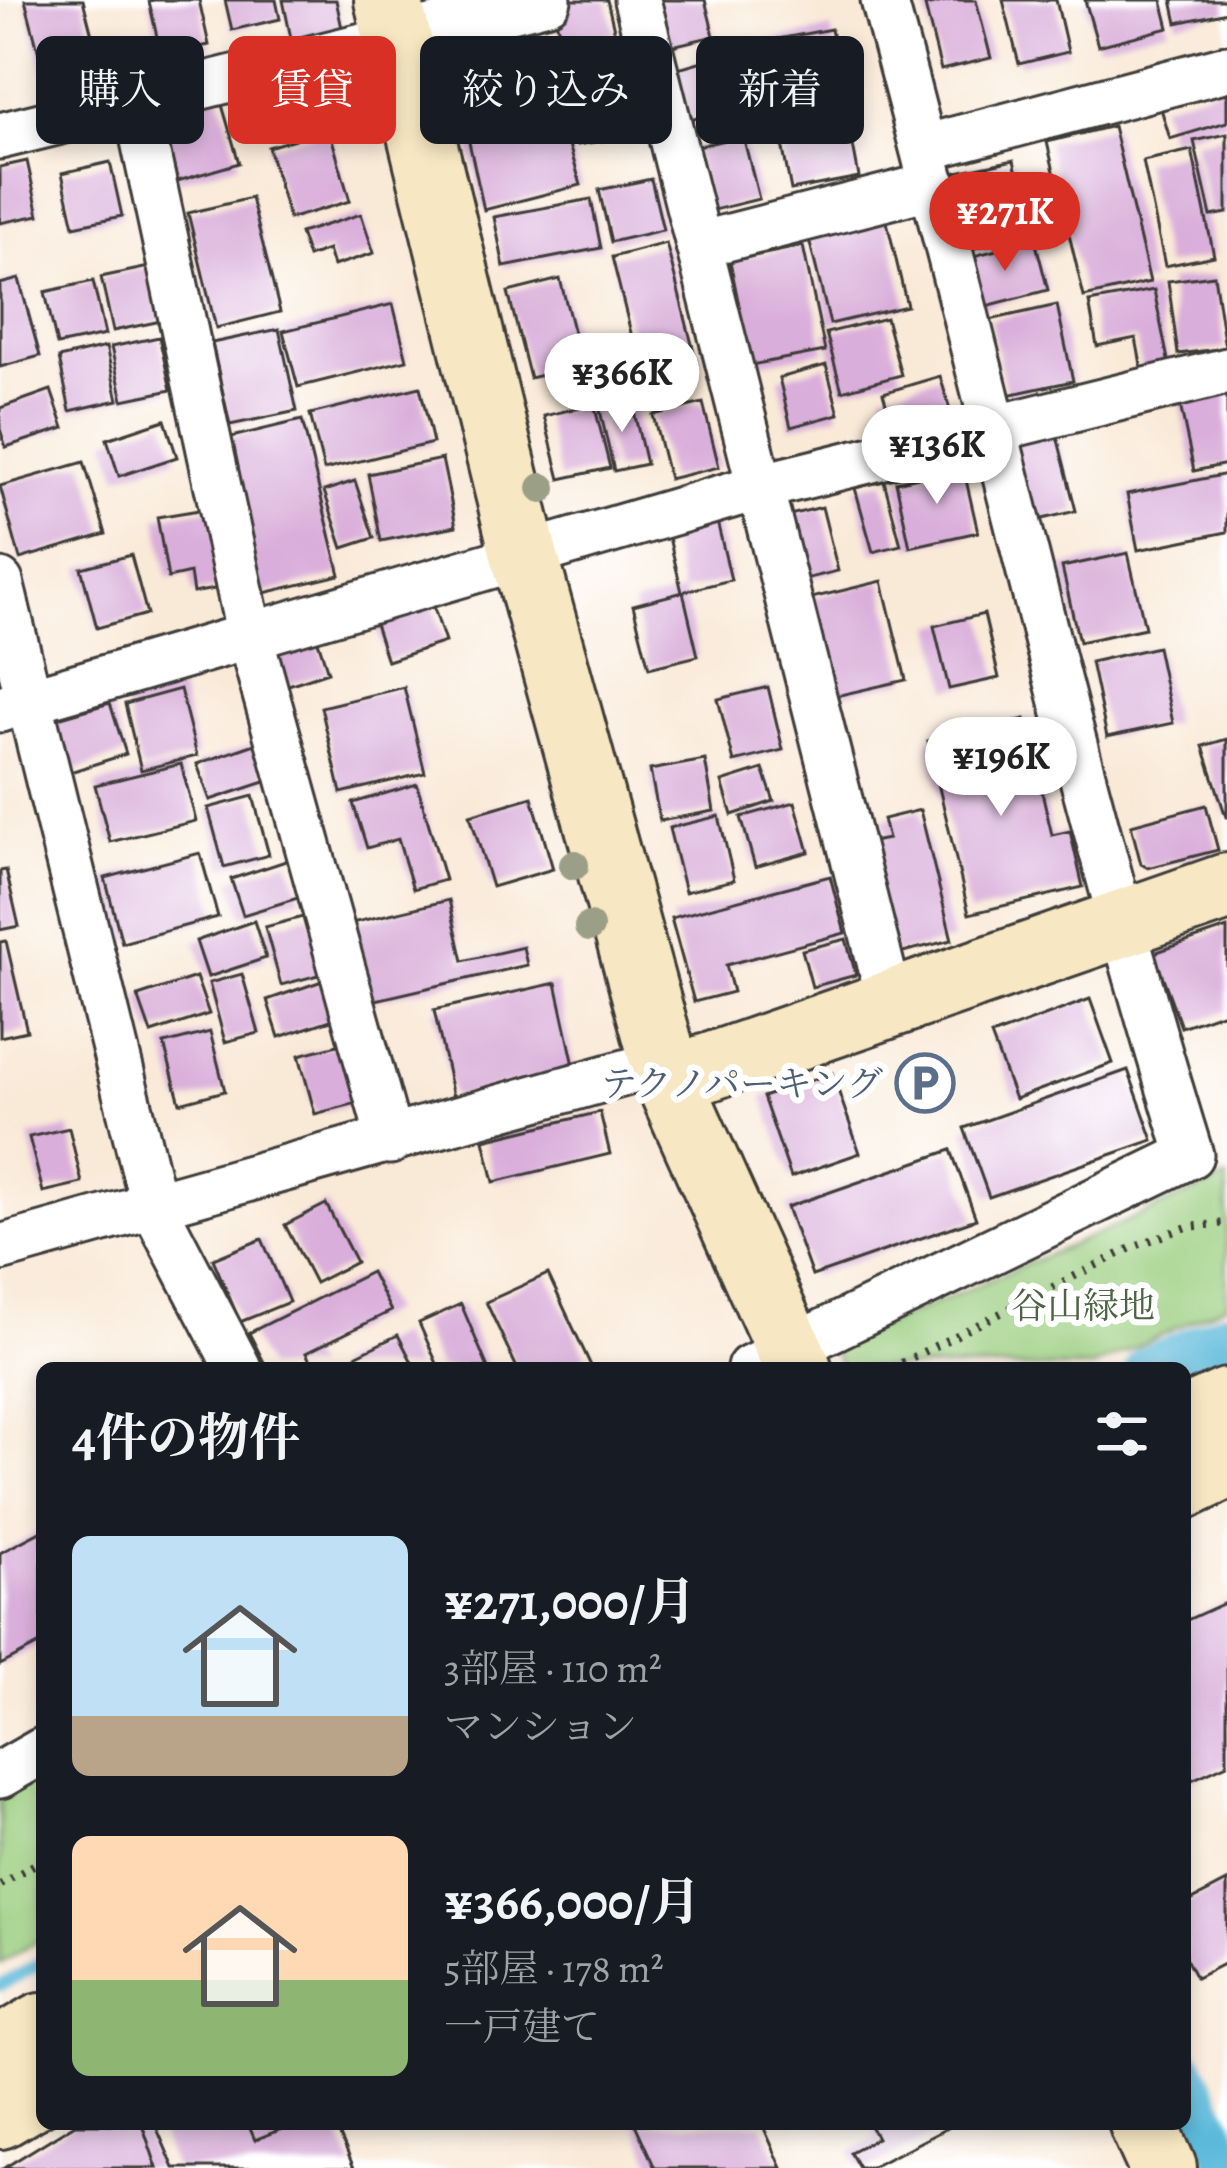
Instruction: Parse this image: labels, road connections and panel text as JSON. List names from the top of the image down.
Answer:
{
  "parks": ["谷山緑地"],
  "places": {
    "parking": ["テクノパーキング"]
  },
  "page": {
    "chip": [
      "購入",
      "賃貸",
      "絞り込み",
      "新着"
    ],
    "price": [
      "¥271K",
      "¥366K",
      "¥136K",
      "¥196K"
    ],
    "heading": "4件の物件",
    "list": [
      {
        "name": "¥271,000/月",
        "note": "3部屋 · 110 m² · マンション"
      },
      {
        "name": "¥366,000/月",
        "note": "5部屋 · 178 m² · 一戸建て"
      }
    ]
  }
}
